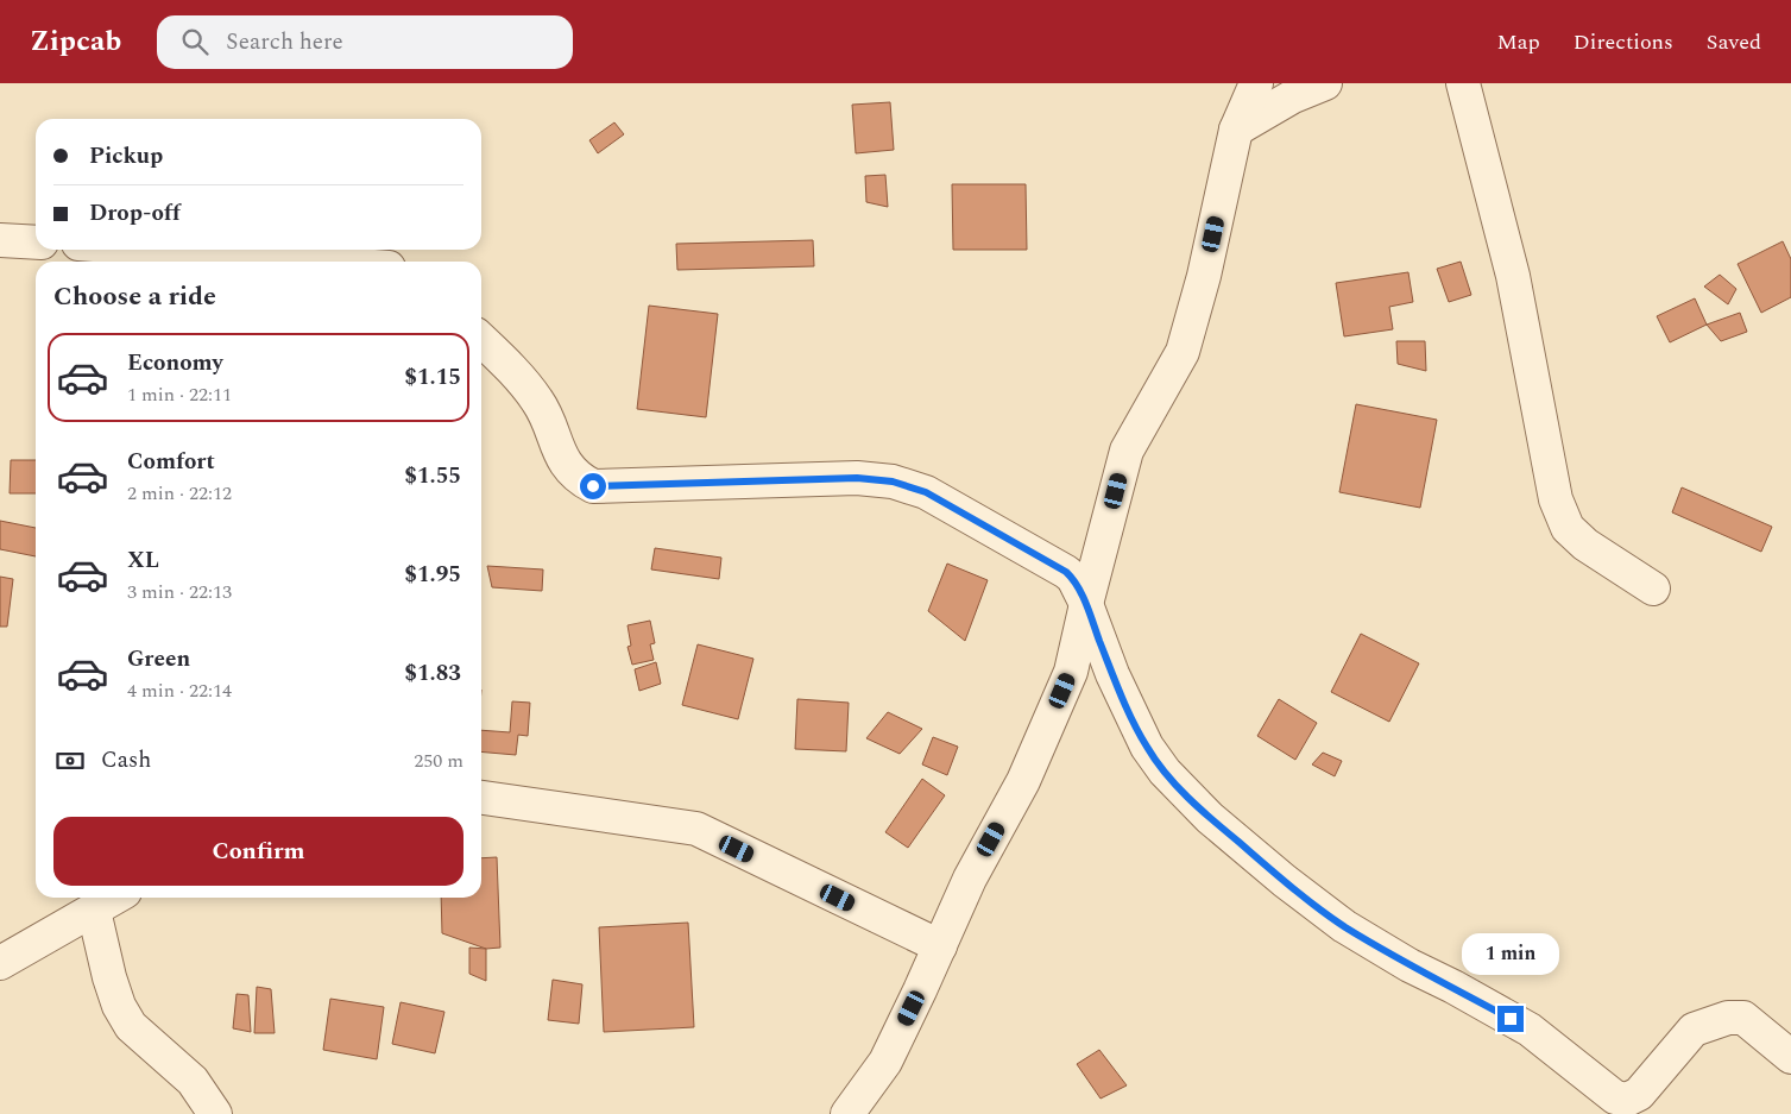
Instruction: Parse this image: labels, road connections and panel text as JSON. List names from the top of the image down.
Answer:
{
  "page": {
    "header": "Zipcab",
    "search": "Search here",
    "nav": ["Map", "Directions", "Saved"],
    "banner": ["Pickup", "Drop-off"],
    "heading": "Choose a ride",
    "list": [
      {
        "name": "Economy",
        "note": "1 min · 22:11",
        "value": "$1.15"
      },
      {
        "name": "Comfort",
        "note": "2 min · 22:12",
        "value": "$1.55"
      },
      {
        "name": "XL",
        "note": "3 min · 22:13",
        "value": "$1.95"
      },
      {
        "name": "Green",
        "note": "4 min · 22:14",
        "value": "$1.83"
      }
    ],
    "pay": ["Cash", "250 m"],
    "buttons": "Confirm",
    "bubble": "1 min"
  }
}
